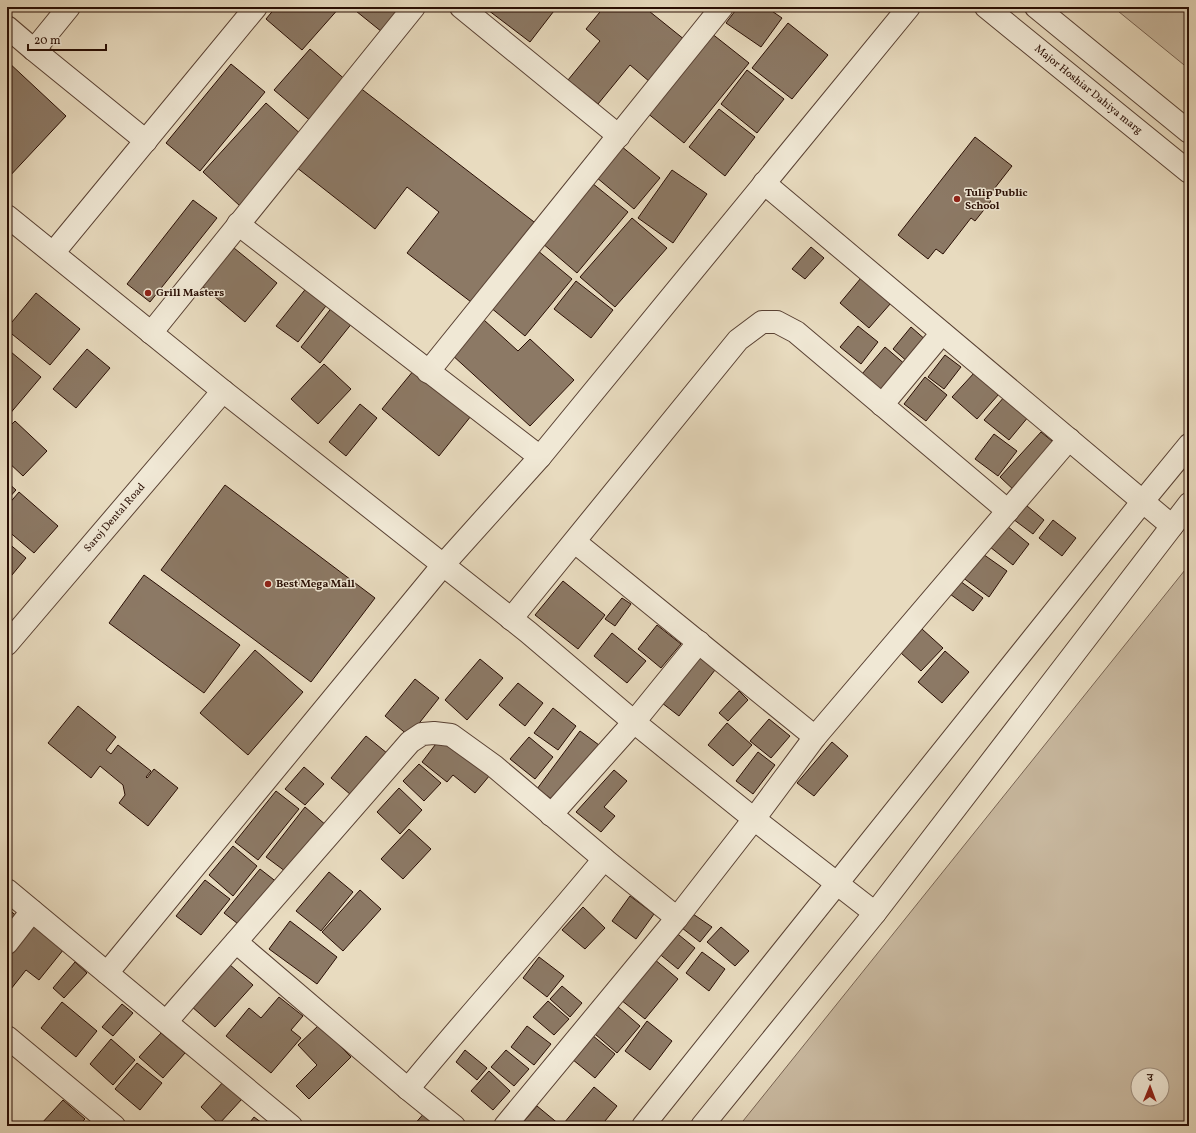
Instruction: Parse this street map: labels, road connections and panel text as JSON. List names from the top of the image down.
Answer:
{
  "streets": {
    "street": ["Major Hoshiar Dahiya marg", "Saroj Dental Road"]
  },
  "places": ["Tulip Public School", "Grill Masters", "Best Mega Mall"],
  "scale_bar": "20 m",
  "north": "top"
}
